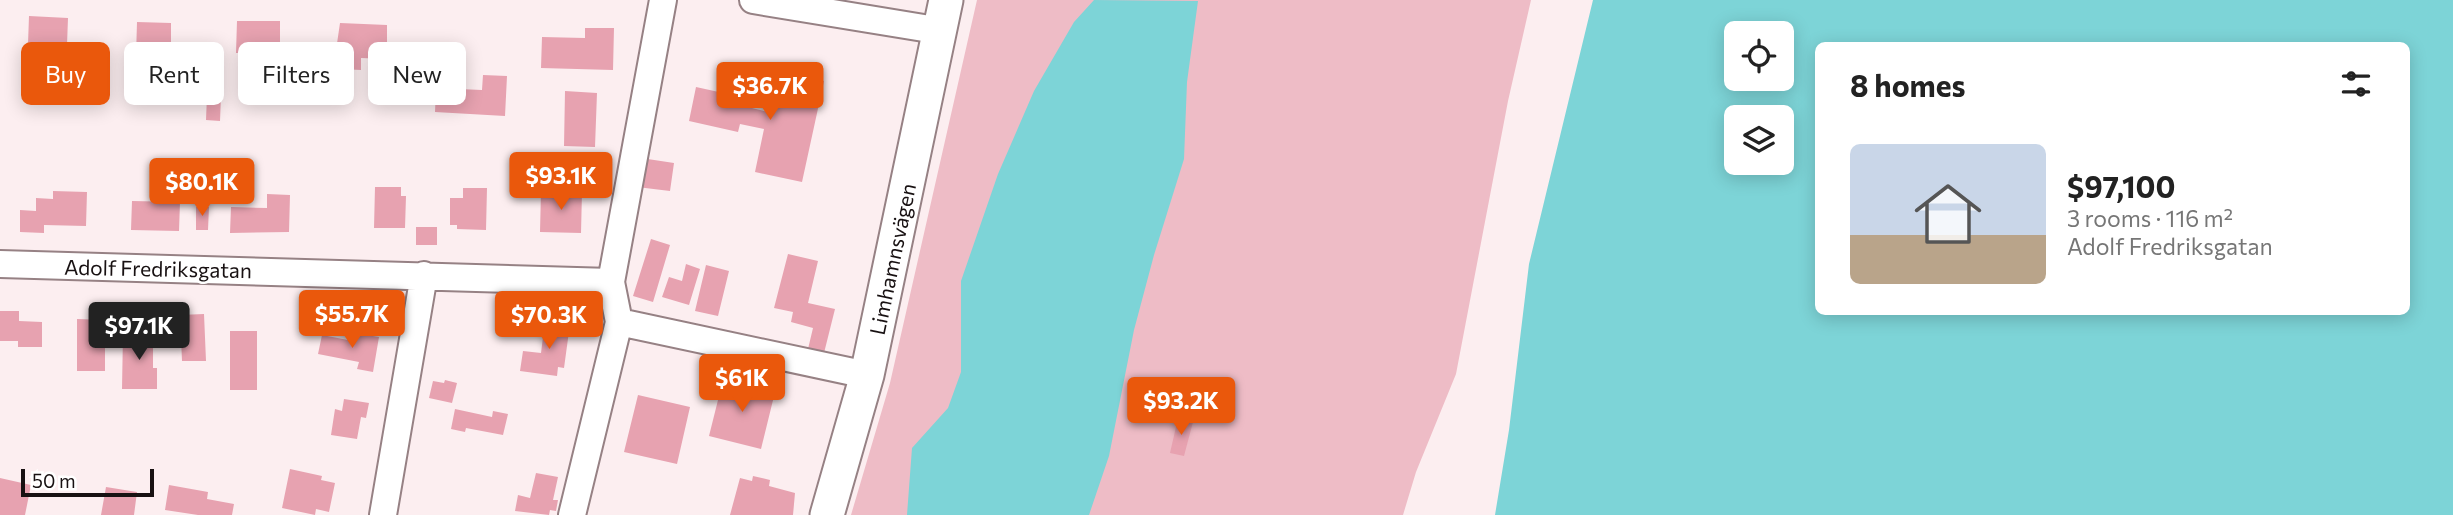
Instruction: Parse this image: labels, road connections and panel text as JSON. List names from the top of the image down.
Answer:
{
  "streets": {
    "main road": ["Limhamnsvägen"],
    "street": ["Adolf Fredriksgatan"]
  },
  "scale_bar": "50 m",
  "page": {
    "chip": [
      "Buy",
      "Rent",
      "Filters",
      "New"
    ],
    "heading": "8 homes",
    "price": [
      "$36.7K",
      "$93.1K",
      "$80.1K",
      "$55.7K",
      "$70.3K",
      "$97.1K",
      "$61K",
      "$93.2K"
    ],
    "list": [
      {
        "name": "$97,100",
        "note": "3 rooms · 116 m² · Adolf Fredriksgatan"
      }
    ],
    "scale": "50 m"
  }
}
